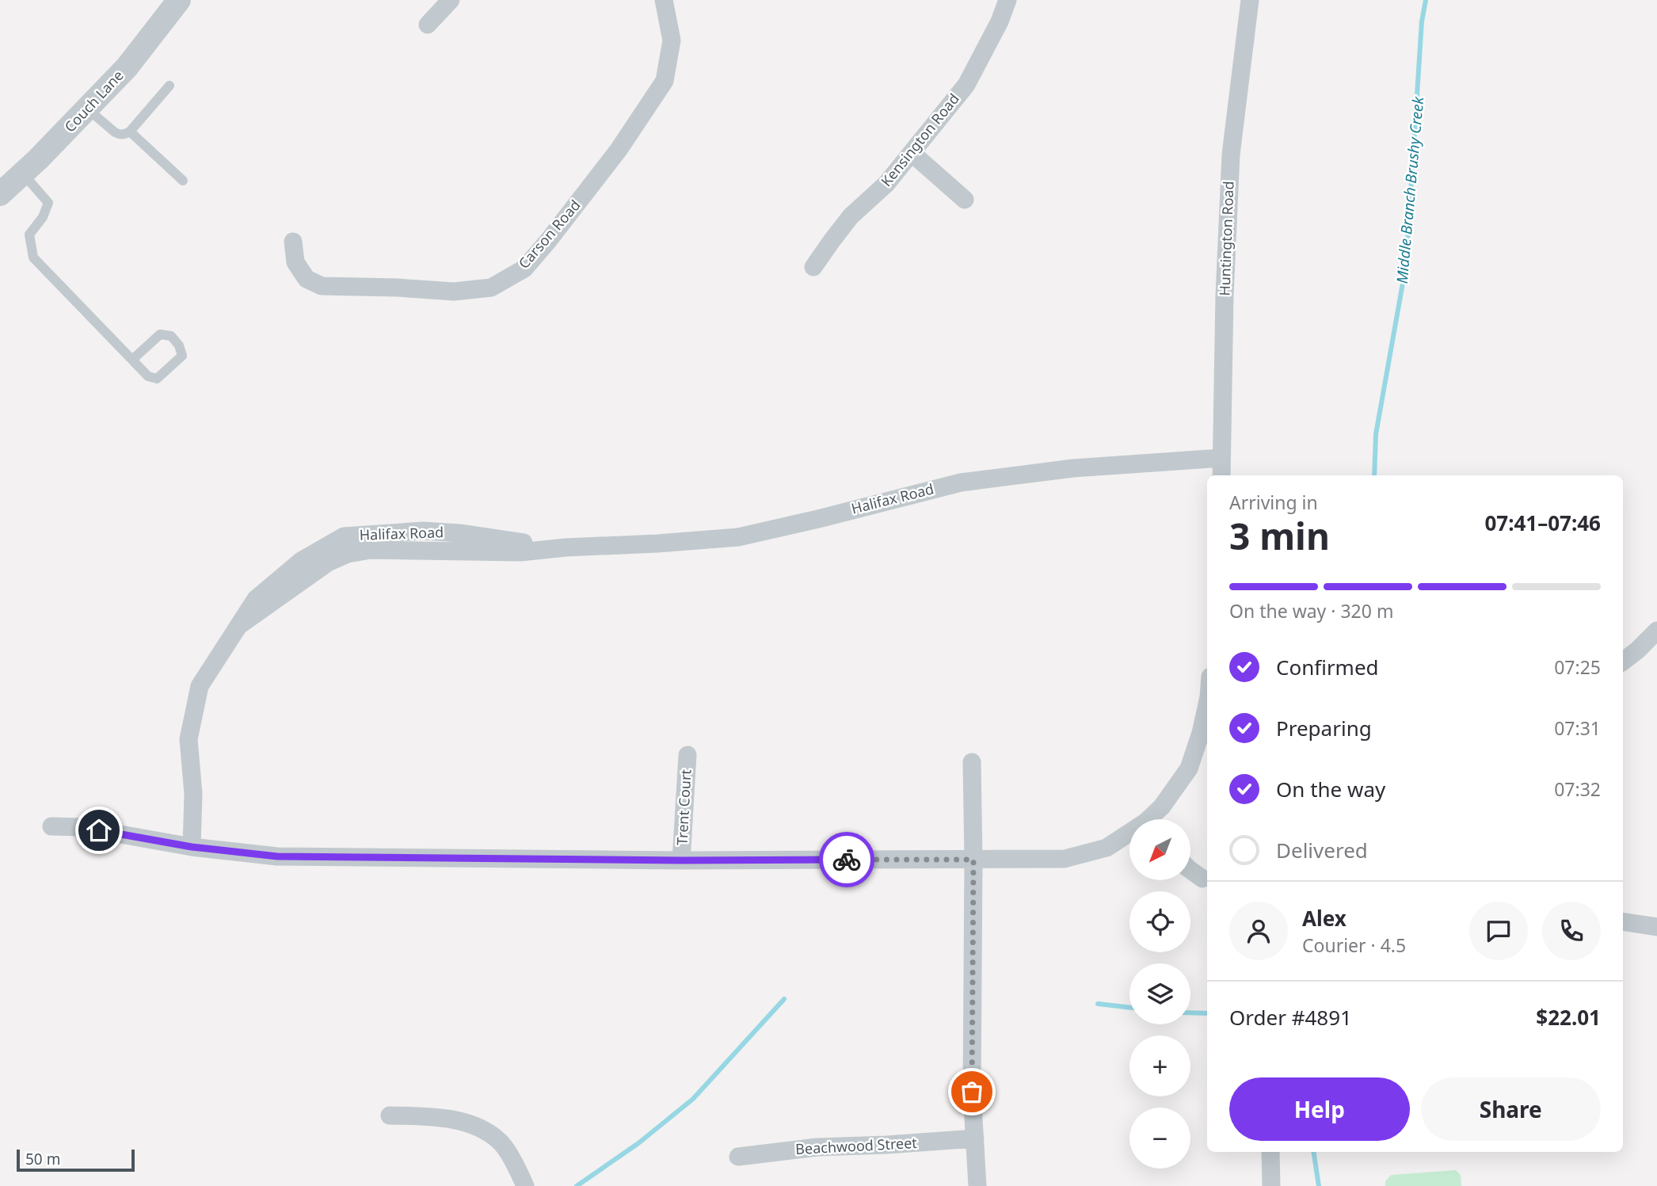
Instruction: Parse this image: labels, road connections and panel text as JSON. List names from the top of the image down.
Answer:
{
  "streets": {
    "street": [
      "Couch Lane",
      "Kensington Road",
      "Carson Road",
      "Huntington Road",
      "Halifax Road",
      "Trent Court",
      "Beachwood Street"
    ]
  },
  "crossings": [
    ["Huntington Road", "Halifax Road"]
  ],
  "water": ["Middle Branch Brushy Creek"],
  "scale_bar": "50 m",
  "north": "bottom left",
  "page": {
    "heading": ["3 min", "Arriving in", "07:41–07:46"],
    "panel": [
      "Alex",
      "Courier · 4.5",
      "Order #4891",
      "$22.01"
    ],
    "bar": "On the way · 320 m",
    "list": [
      ["Confirmed", "07:25"],
      ["Preparing", "07:31"],
      ["On the way", "07:32"],
      "Delivered"
    ],
    "map_buttons": ["+", "−"],
    "buttons": ["Help", "Share"],
    "scale": "50 m"
  }
}
